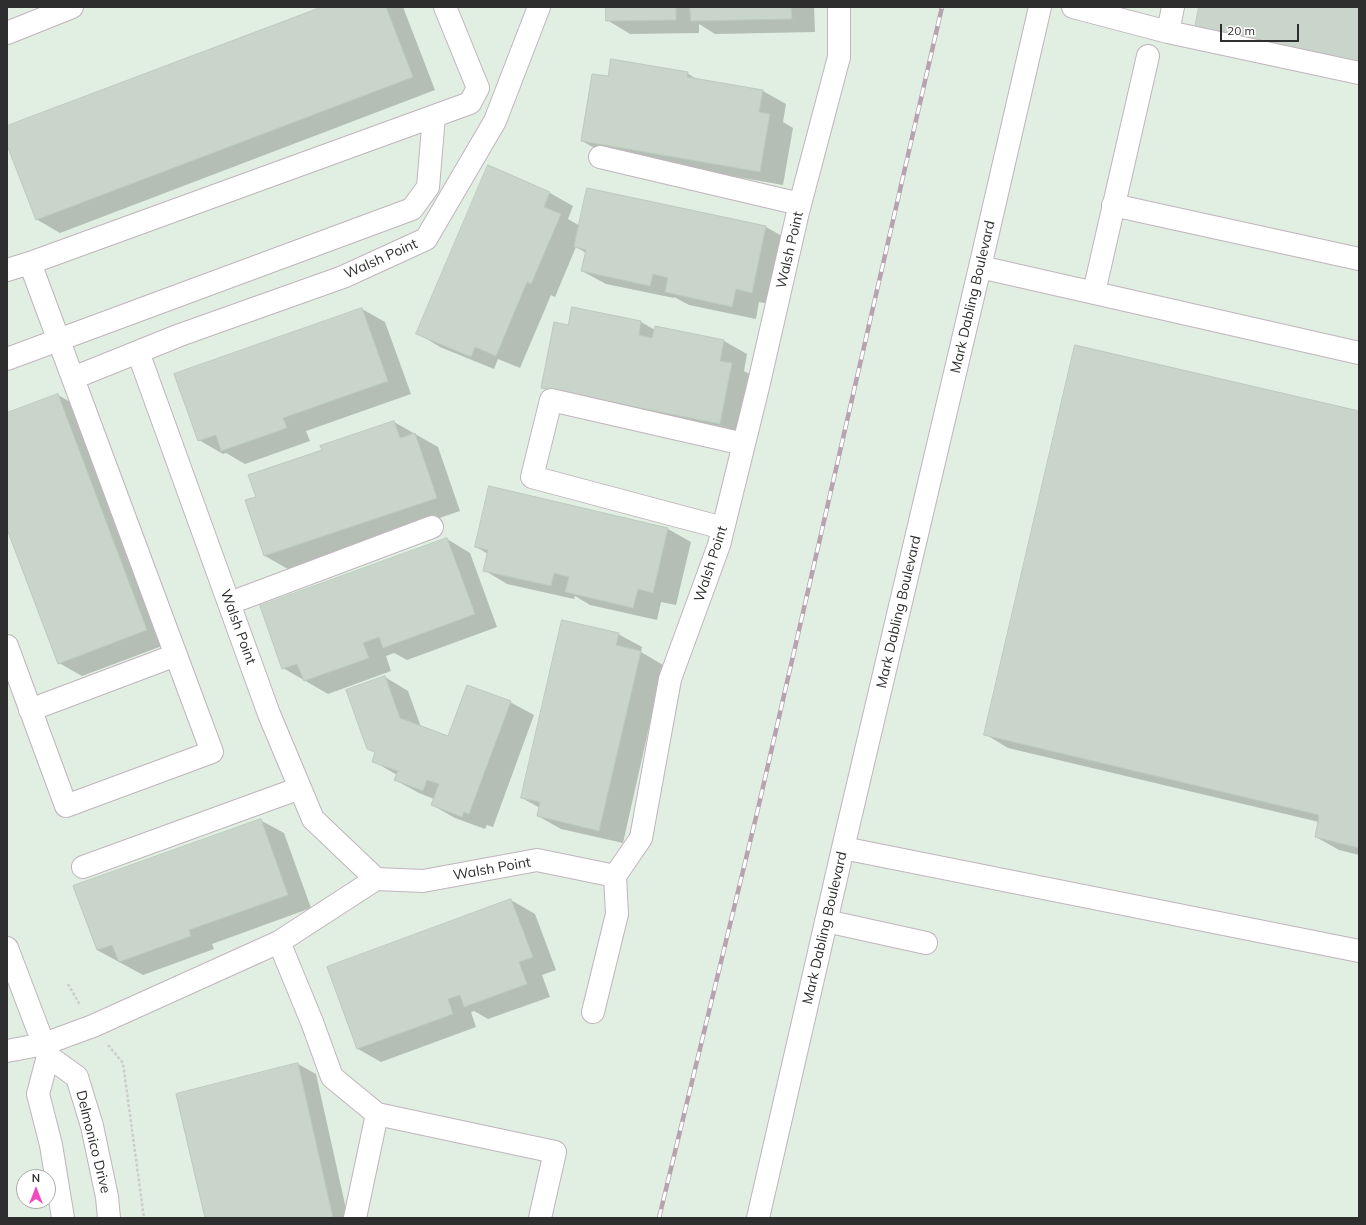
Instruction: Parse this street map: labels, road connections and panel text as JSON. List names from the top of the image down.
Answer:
{
  "streets": {
    "street": ["Walsh Point", "Mark Dabling Boulevard", "Delmonico Drive"]
  },
  "scale_bar": "20 m",
  "north": "top"
}
